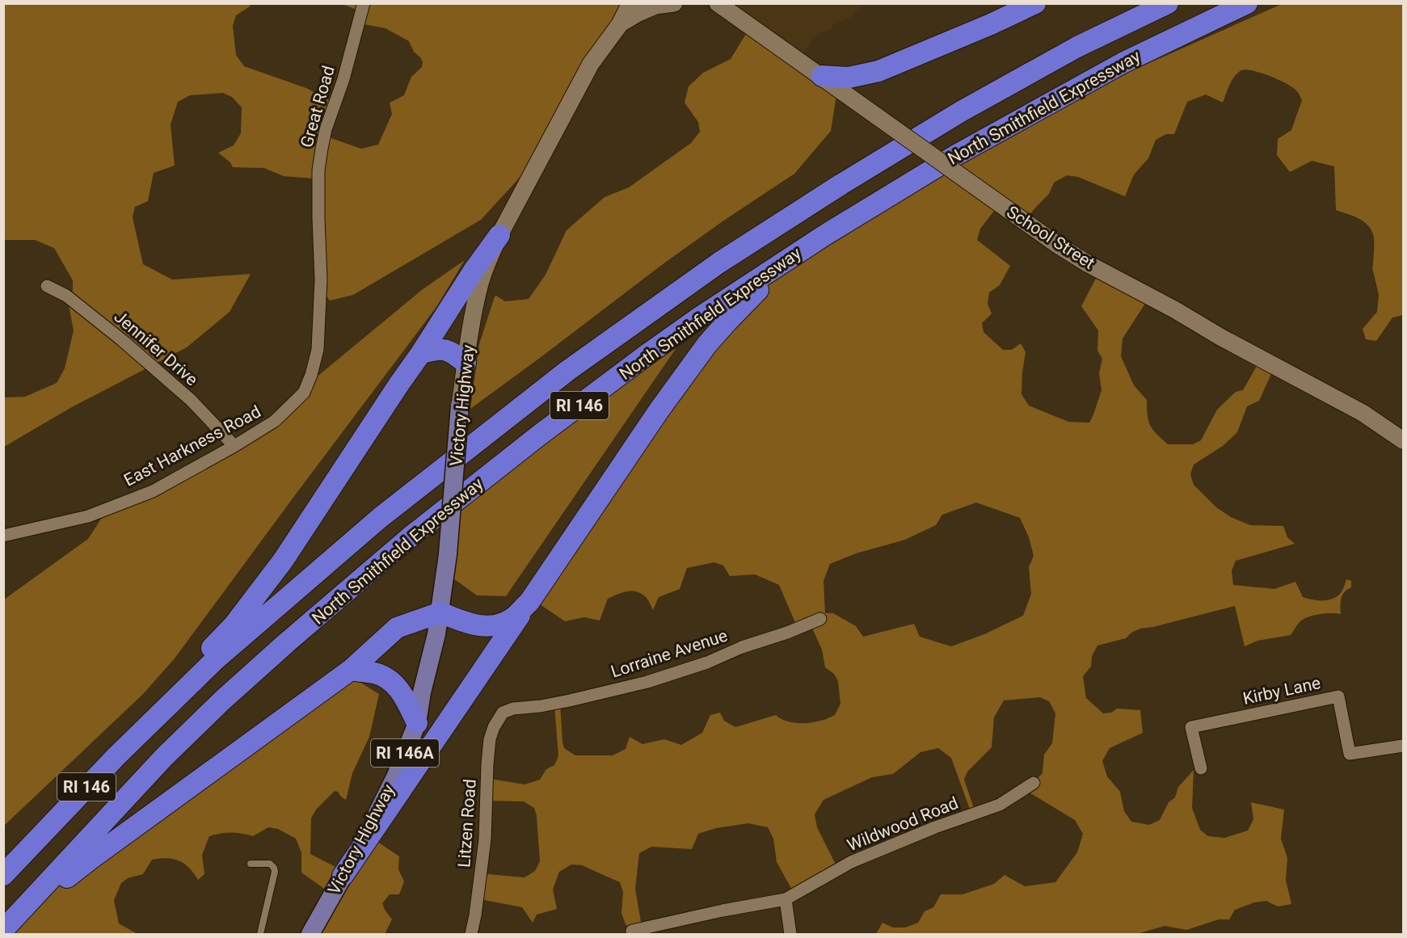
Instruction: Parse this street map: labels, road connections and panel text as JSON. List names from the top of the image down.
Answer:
{
  "streets": {
    "highway": ["North Smithfield Expressway", "RI 146"],
    "main road": ["Victory Highway", "RI 146A"],
    "street": [
      "Great Road",
      "School Street",
      "Jennifer Drive",
      "East Harkness Road",
      "Lorraine Avenue",
      "Kirby Lane",
      "Litzen Road",
      "Wildwood Road"
    ]
  },
  "crossings": [
    ["Great Road", "East Harkness Road"],
    ["Jennifer Drive", "East Harkness Road"],
    ["Lorraine Avenue", "Litzen Road"]
  ]
}
